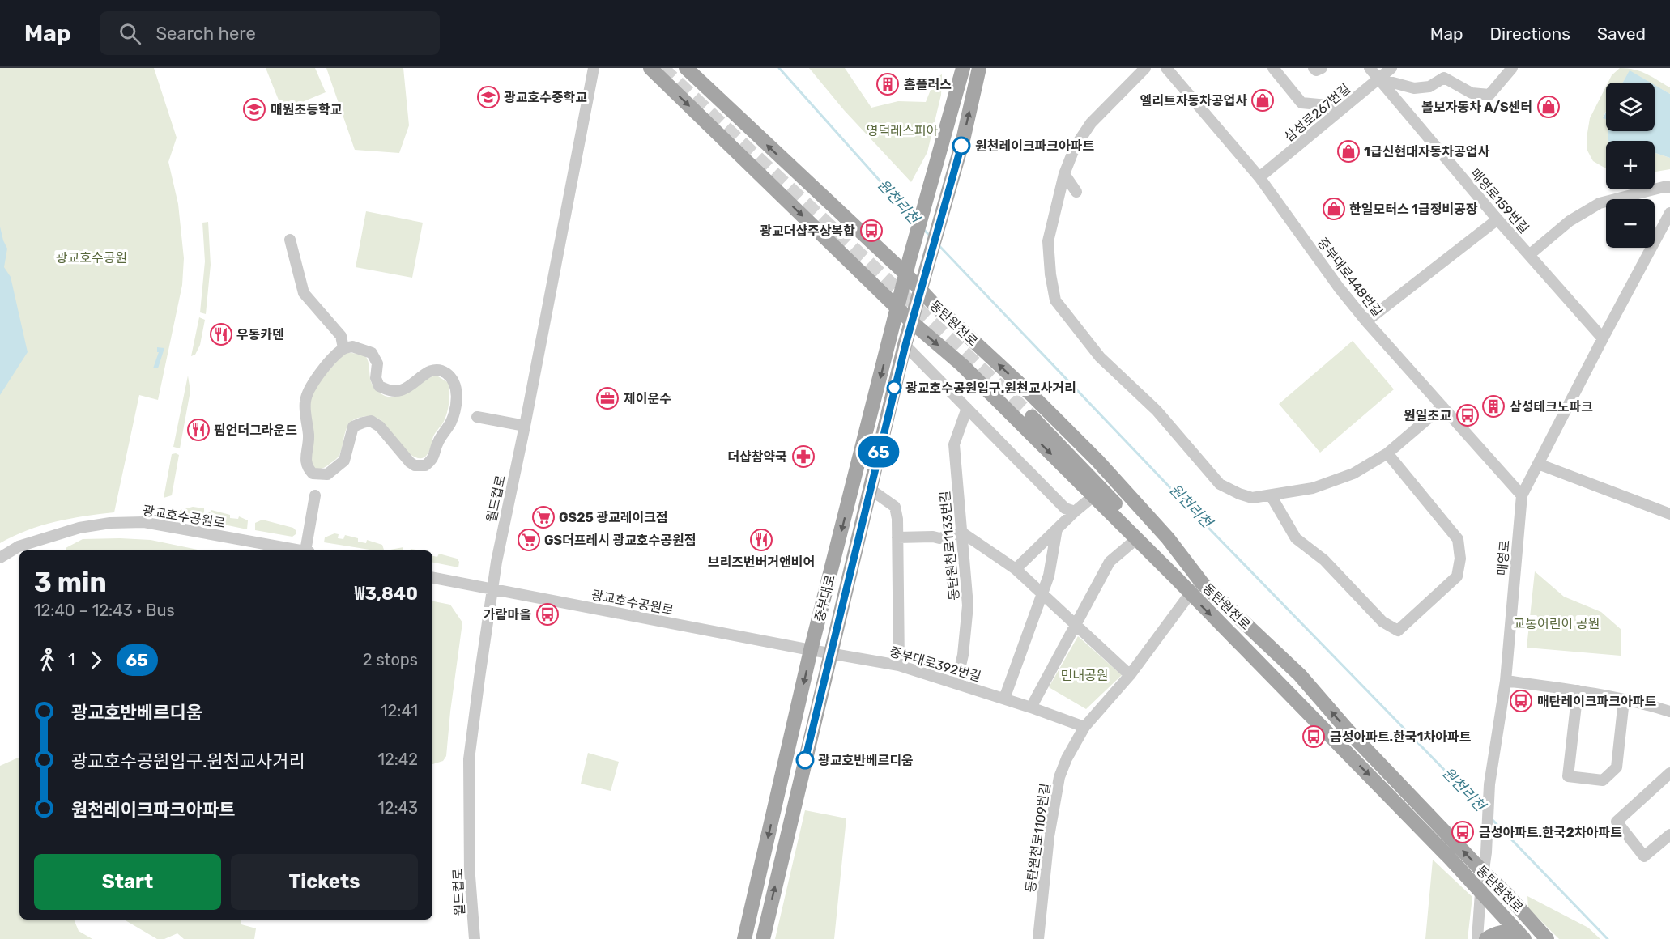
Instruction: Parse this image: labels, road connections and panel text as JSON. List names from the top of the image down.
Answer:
{
  "streets": {
    "main road": ["동탄원천로", "중부대로"],
    "street": [
      "삼성로267번길",
      "매영로159번길",
      "중부대로448번길",
      "월드컵로",
      "광교호수공원로",
      "동탄원천로1133번길",
      "매영로",
      "중부대로392번길",
      "동탄원천로1109번길"
    ]
  },
  "crossings": [
    ["삼성로267번길", "매영로159번길"],
    ["삼성로267번길", "중부대로448번길"],
    ["매영로159번길", "매영로"],
    ["중부대로448번길", "매영로"],
    ["동탄원천로", "매영로"],
    ["동탄원천로", "중부대로"],
    ["동탄원천로", "동탄원천로1109번길"],
    ["월드컵로", "광교호수공원로"],
    ["광교호수공원로", "중부대로"],
    ["광교호수공원로", "중부대로392번길"],
    ["동탄원천로1133번길", "중부대로392번길"],
    ["중부대로", "중부대로392번길"],
    ["중부대로392번길", "동탄원천로1109번길"]
  ],
  "water": ["원천리천"],
  "parks": [
    "영덕레스피아",
    "광교호수공원",
    "교통어린이 공원",
    "먼내공원"
  ],
  "places": {
    "building": ["홈플러스", "삼성테크노파크"],
    "school or university": ["광교호수중학교", "매원초등학교"],
    "shop": [
      "엘리트자동차공업사",
      "볼보자동차 A/S센터",
      "1급신현대자동차공업사",
      "한일모터스 1급정비공장"
    ],
    "other": ["원천레이크파크아파트", "광교호수공원입구.원천교사거리", "광교호반베르디움"],
    "bus stop": [
      "광교더샵주상복합",
      "원일초교",
      "가람마을",
      "매탄레이크파크아파트",
      "금성아파트.한국1차아파트",
      "금성아파트.한국2차아파트"
    ],
    "restaurant": ["우동카덴", "핌언더그라운드", "브리즈번버거앤비어"],
    "office": ["제이운수"],
    "pharmacy": ["더샵참약국"],
    "supermarket": ["GS25 광교레이크점", "GS더프레시 광교호수공원점"]
  },
  "lines": ["bus line 65"],
  "page": {
    "header": "Map",
    "search": "Search here",
    "nav": ["Map", "Directions", "Saved"],
    "on_map": "65",
    "map_buttons": ["+", "−"],
    "heading": ["3 min", "12:40 – 12:43 · Bus", "₩3,840"],
    "legs": ["1", "65", "2 stops"],
    "list": [
      {
        "name": "광교호반베르디움",
        "value": "12:41"
      },
      {
        "name": "광교호수공원입구.원천교사거리",
        "value": "12:42"
      },
      {
        "name": "원천레이크파크아파트",
        "value": "12:43"
      }
    ],
    "buttons": ["Start", "Tickets"]
  }
}
